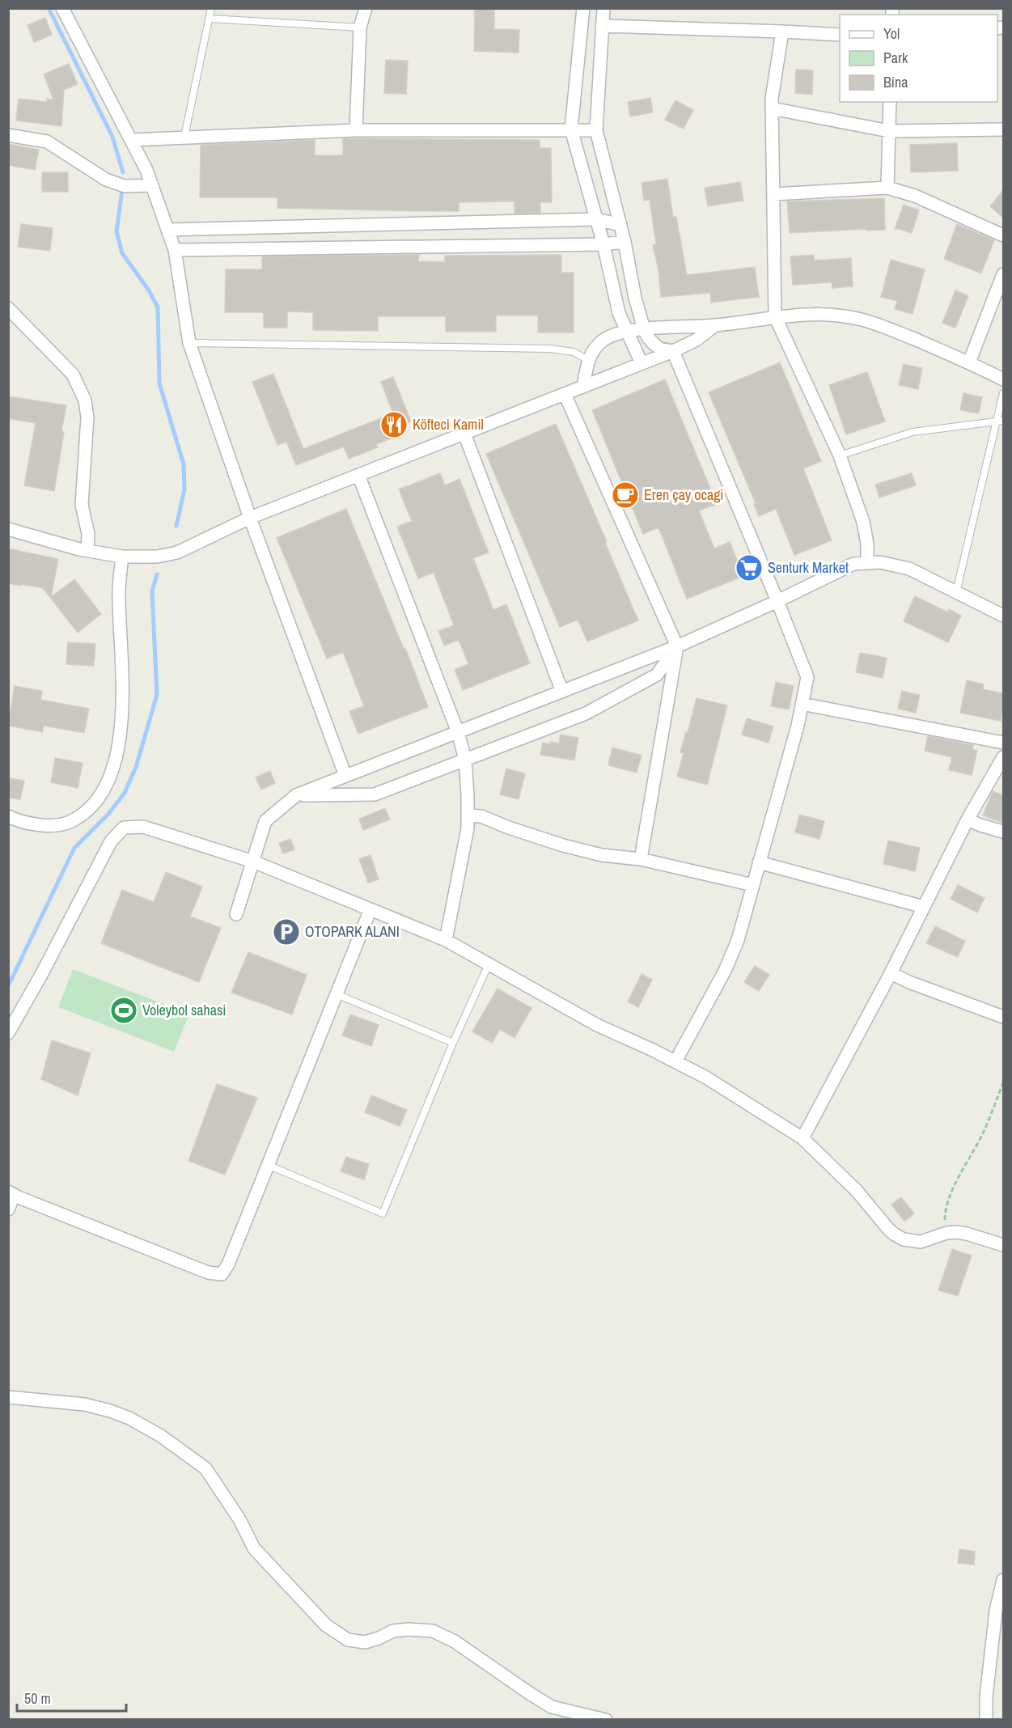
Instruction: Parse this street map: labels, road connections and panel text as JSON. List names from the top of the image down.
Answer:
{
  "places": {
    "restaurant": ["Köfteci Kamil"],
    "cafe": ["Eren çay ocagi"],
    "supermarket": ["Senturk Market"],
    "parking": ["OTOPARK ALANI"],
    "sports": ["Voleybol sahasi"]
  },
  "legend": ["Yol", "Park", "Bina"],
  "scale_bar": "50 m"
}
